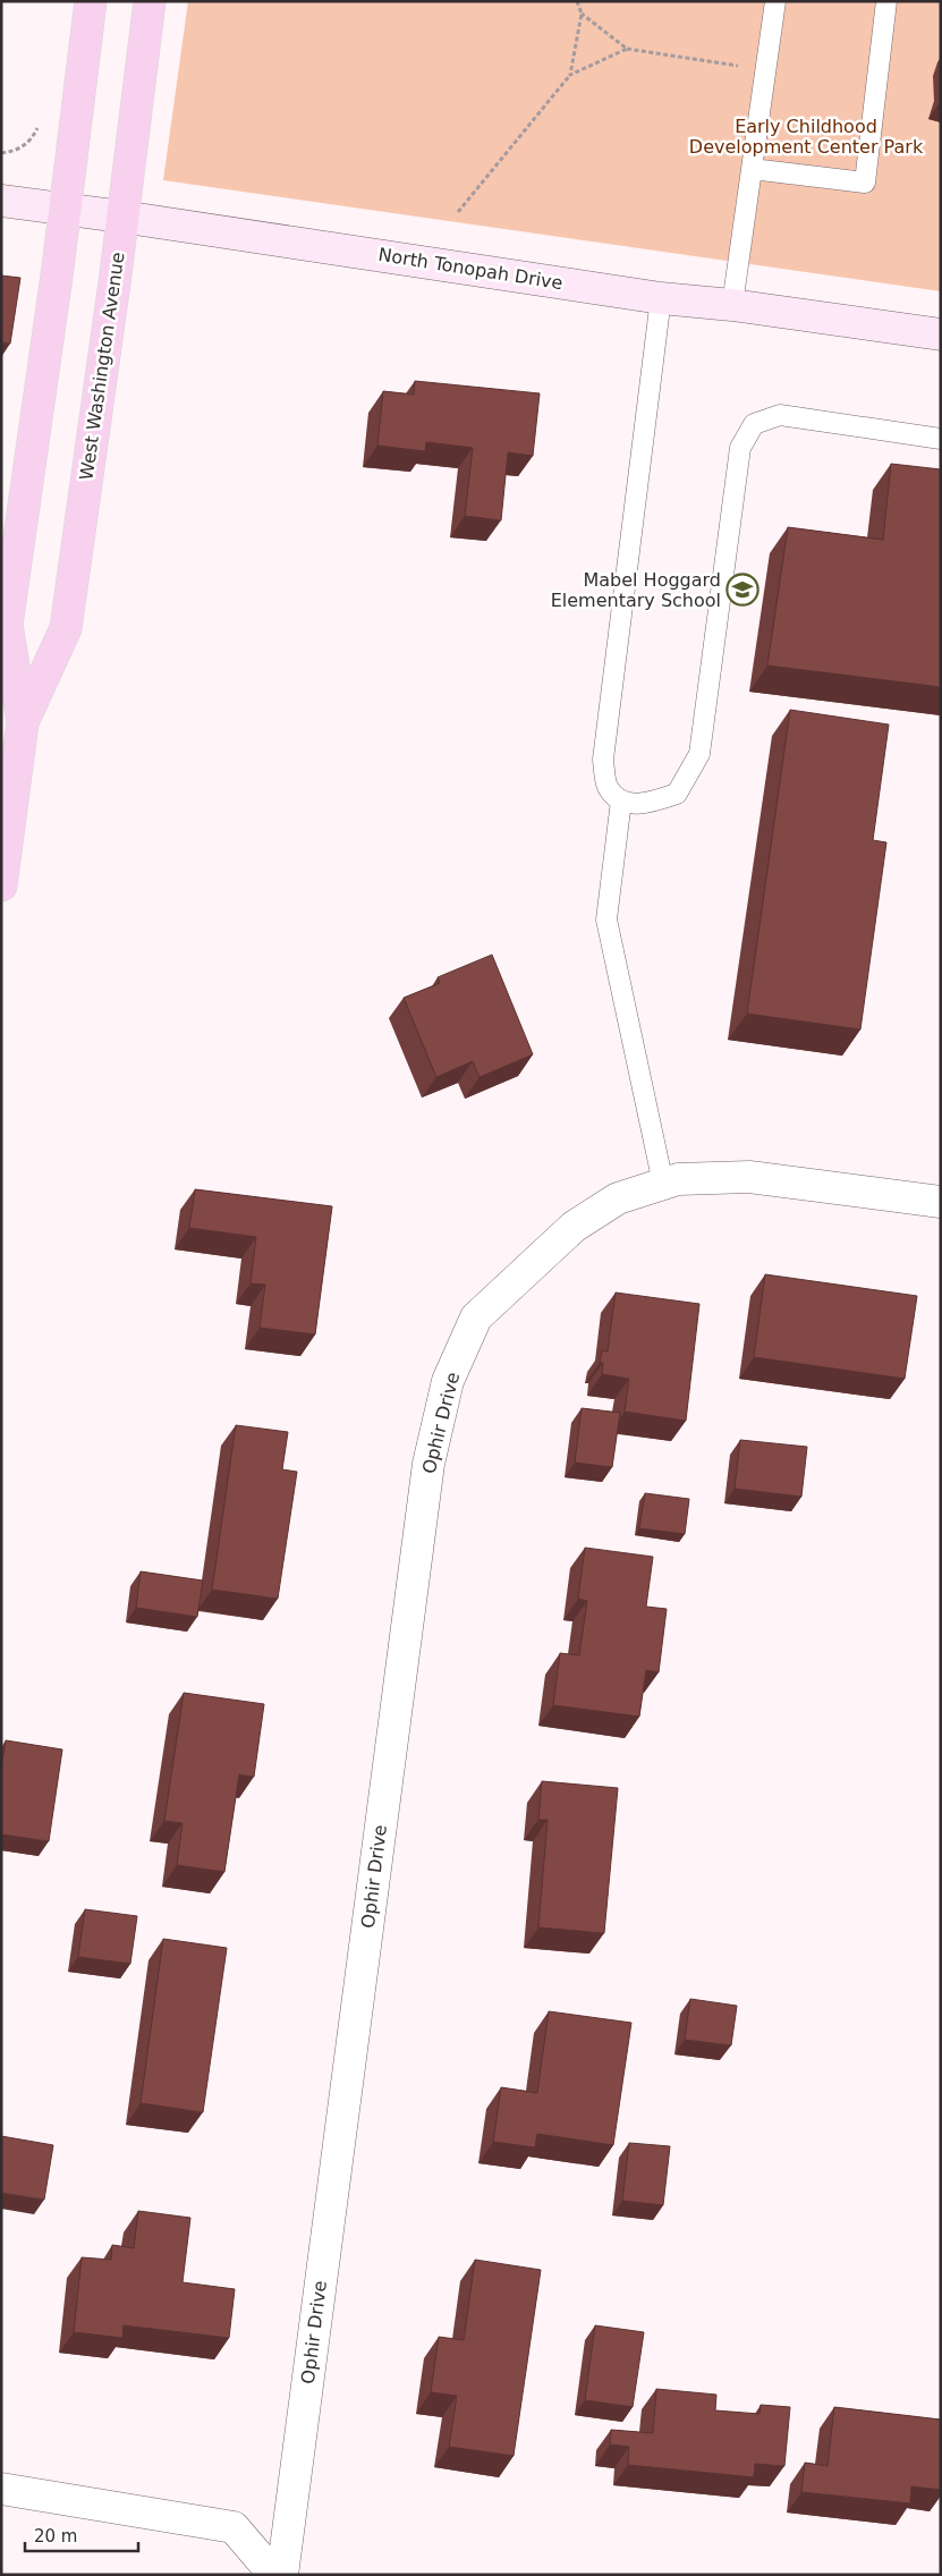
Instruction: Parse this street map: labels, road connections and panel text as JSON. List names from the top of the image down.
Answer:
{
  "streets": {
    "main road": ["West Washington Avenue"],
    "street": ["North Tonopah Drive", "Ophir Drive"]
  },
  "crossings": [
    ["North Tonopah Drive", "West Washington Avenue"]
  ],
  "parks": ["Early Childhood Development Center Park"],
  "places": {
    "school or university": ["Mabel Hoggard Elementary School"]
  },
  "scale_bar": "20 m"
}
